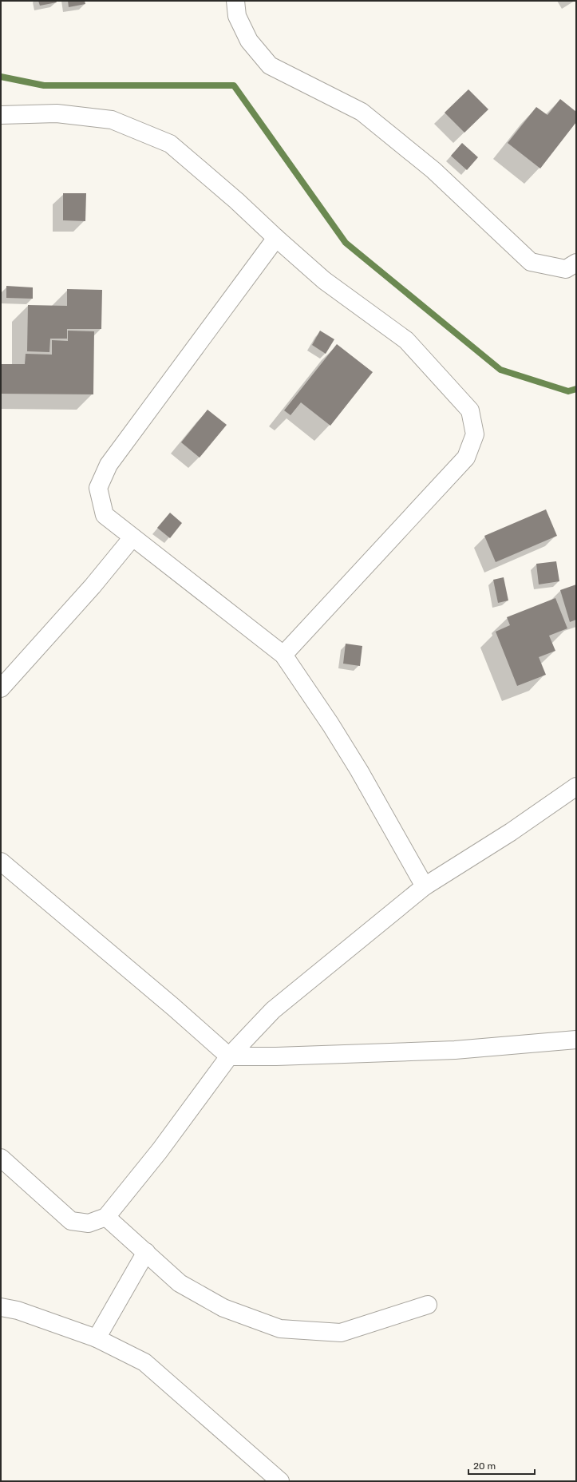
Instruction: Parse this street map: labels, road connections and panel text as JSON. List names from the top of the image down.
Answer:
{
  "scale_bar": "20 m"
}
